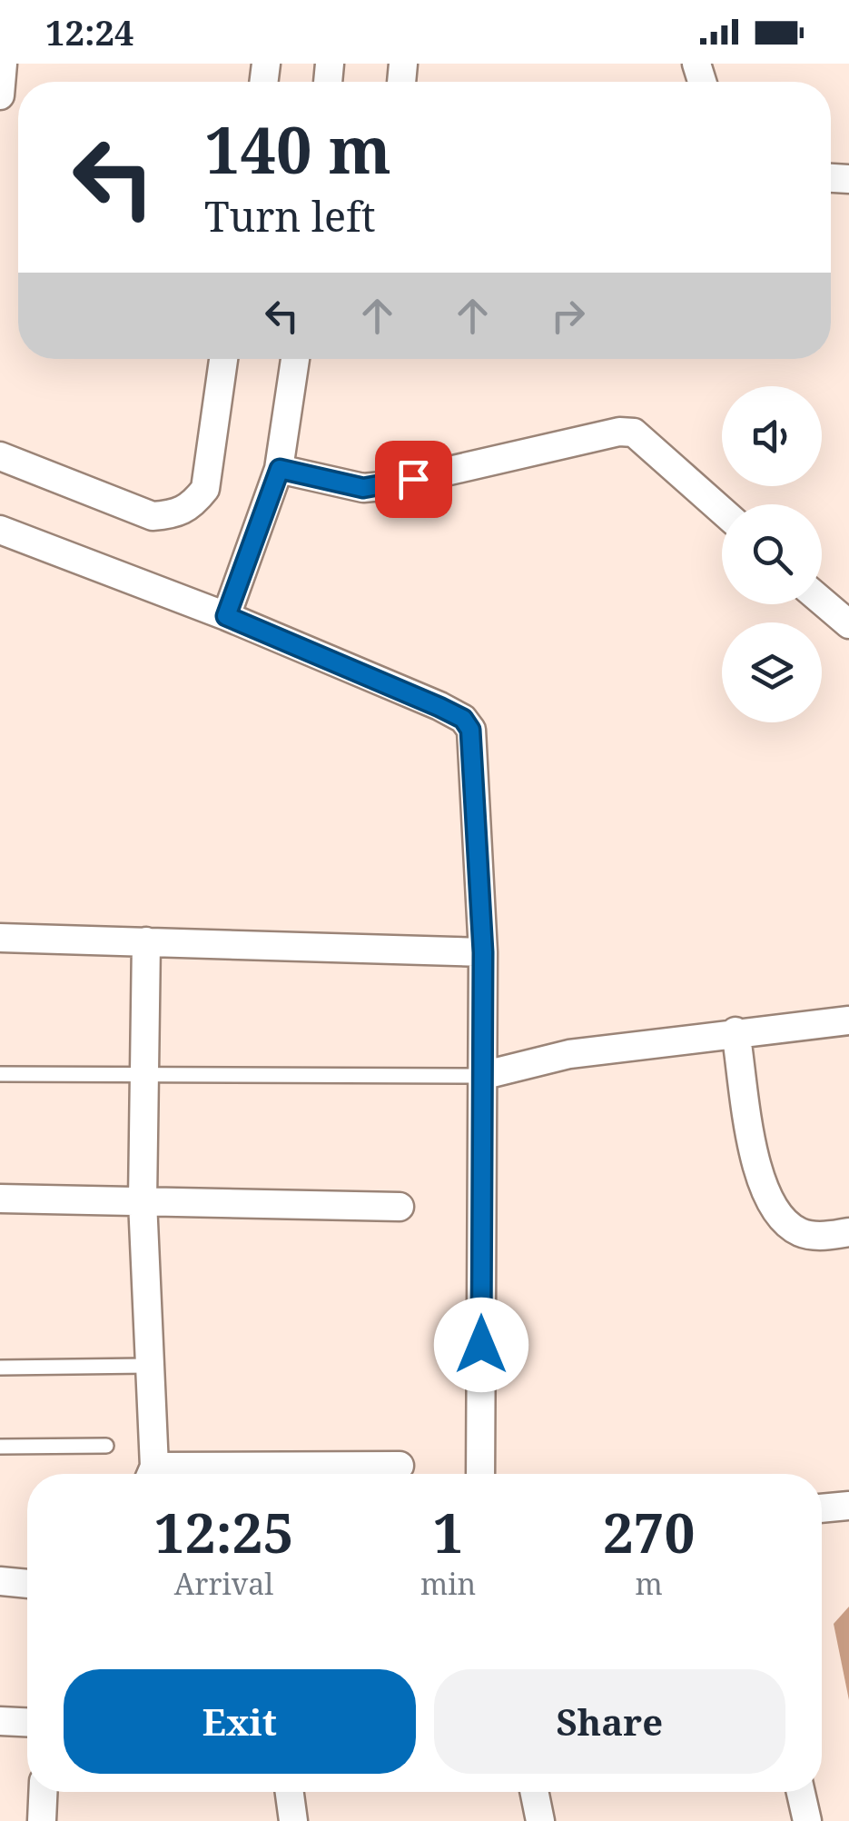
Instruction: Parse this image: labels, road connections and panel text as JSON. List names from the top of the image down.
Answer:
{
  "page": {
    "status": "12:24",
    "turn": ["140 m", "Turn left"],
    "eta": [
      "12:25",
      "Arrival",
      "1",
      "min",
      "270",
      "m"
    ],
    "buttons": ["Exit", "Share"]
  }
}
